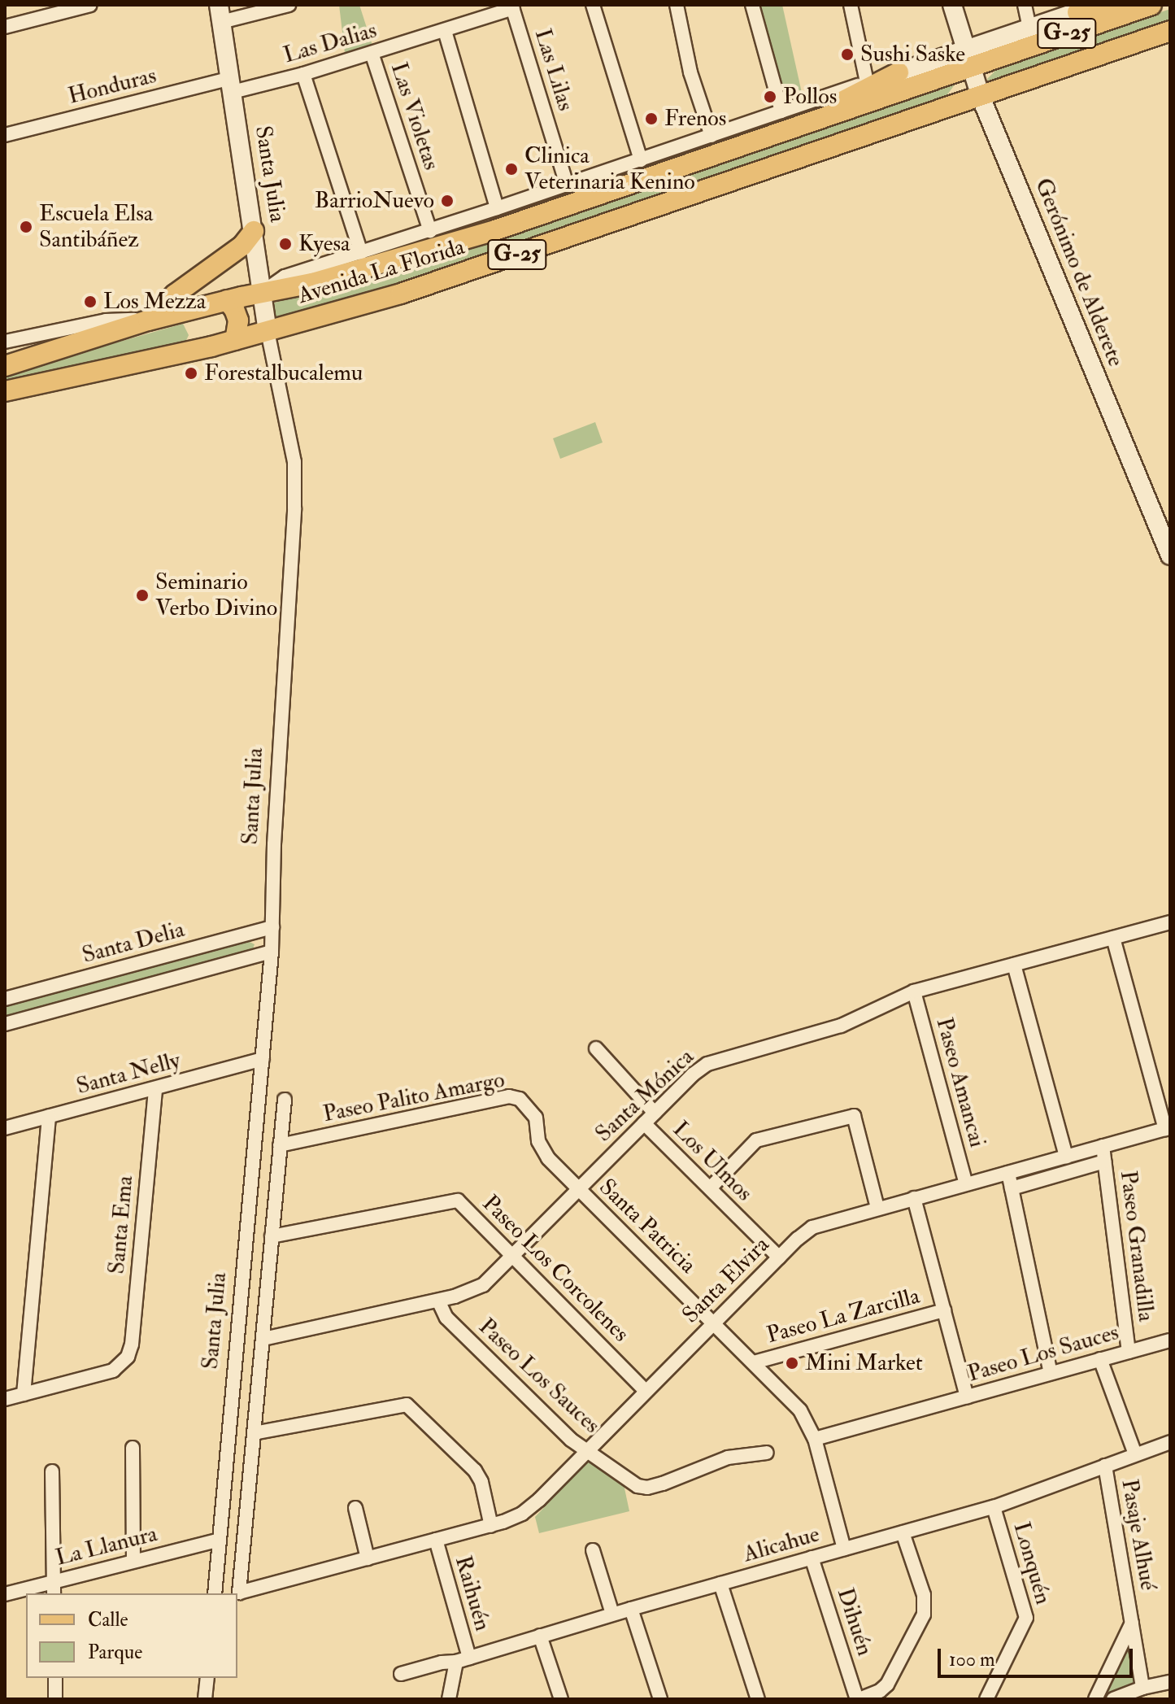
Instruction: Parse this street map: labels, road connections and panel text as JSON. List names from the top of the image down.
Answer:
{
  "streets": {
    "main road": ["G-25", "Avenida La Florida"],
    "street": [
      "Las Dalias",
      "Las Lilas",
      "Honduras",
      "Las Violetas",
      "Santa Julia",
      "Gerónimo de Alderete",
      "Santa Delia",
      "Santa Nelly",
      "Paseo Amancai",
      "Santa Mónica",
      "Paseo Palito Amargo",
      "Los Ulmos",
      "Santa Ema",
      "Santa Patricia",
      "Paseo Granadilla",
      "Paseo Los Corcolenes",
      "Santa Elvira",
      "Paseo La Zarcilla",
      "Paseo Los Sauces",
      "Pasaje Alhué",
      "Alicahue",
      "La Llanura",
      "Lonquén",
      "Raihuén",
      "Dihuén"
    ]
  },
  "crossings": [
    ["Las Dalias", "Las Lilas"],
    ["Las Dalias", "Honduras"],
    ["Las Dalias", "Las Violetas"],
    ["Las Dalias", "Santa Julia"],
    ["Las Lilas", "Avenida La Florida"],
    ["Honduras", "Santa Julia"],
    ["Las Violetas", "Avenida La Florida"],
    ["Santa Julia", "Avenida La Florida"],
    ["Santa Julia", "Santa Delia"],
    ["Santa Julia", "Santa Nelly"],
    ["Santa Julia", "La Llanura"],
    ["Avenida La Florida", "Gerónimo de Alderete"],
    ["Santa Nelly", "Santa Ema"],
    ["Paseo Amancai", "Santa Mónica"],
    ["Paseo Amancai", "Santa Elvira"],
    ["Santa Mónica", "Los Ulmos"],
    ["Santa Mónica", "Santa Patricia"],
    ["Santa Mónica", "Paseo Los Corcolenes"],
    ["Santa Mónica", "Paseo Los Sauces"],
    ["Paseo Palito Amargo", "Santa Patricia"],
    ["Los Ulmos", "Santa Elvira"],
    ["Santa Patricia", "Santa Elvira"],
    ["Santa Patricia", "Paseo La Zarcilla"],
    ["Santa Patricia", "Paseo Los Sauces"],
    ["Santa Patricia", "Alicahue"],
    ["Paseo Granadilla", "Santa Elvira"],
    ["Paseo Granadilla", "Paseo Los Sauces"],
    ["Paseo Los Corcolenes", "Santa Elvira"],
    ["Santa Elvira", "Paseo Los Sauces"],
    ["Santa Elvira", "Raihuén"],
    ["Paseo Los Sauces", "Pasaje Alhué"],
    ["Pasaje Alhué", "Alicahue"],
    ["Alicahue", "Lonquén"],
    ["Alicahue", "Raihuén"],
    ["Alicahue", "Dihuén"]
  ],
  "places": [
    "Sushi Saske",
    "Pollos",
    "Frenos",
    "Clinica Veterinaria Kenino",
    "BarrioNuevo",
    "Escuela Elsa Santibáñez",
    "Kyesa",
    "Los Mezza",
    "Forestalbucalemu",
    "Seminario Verbo Divino",
    "Mini Market"
  ],
  "legend": ["Calle", "Parque"],
  "scale_bar": "100 m"
}
